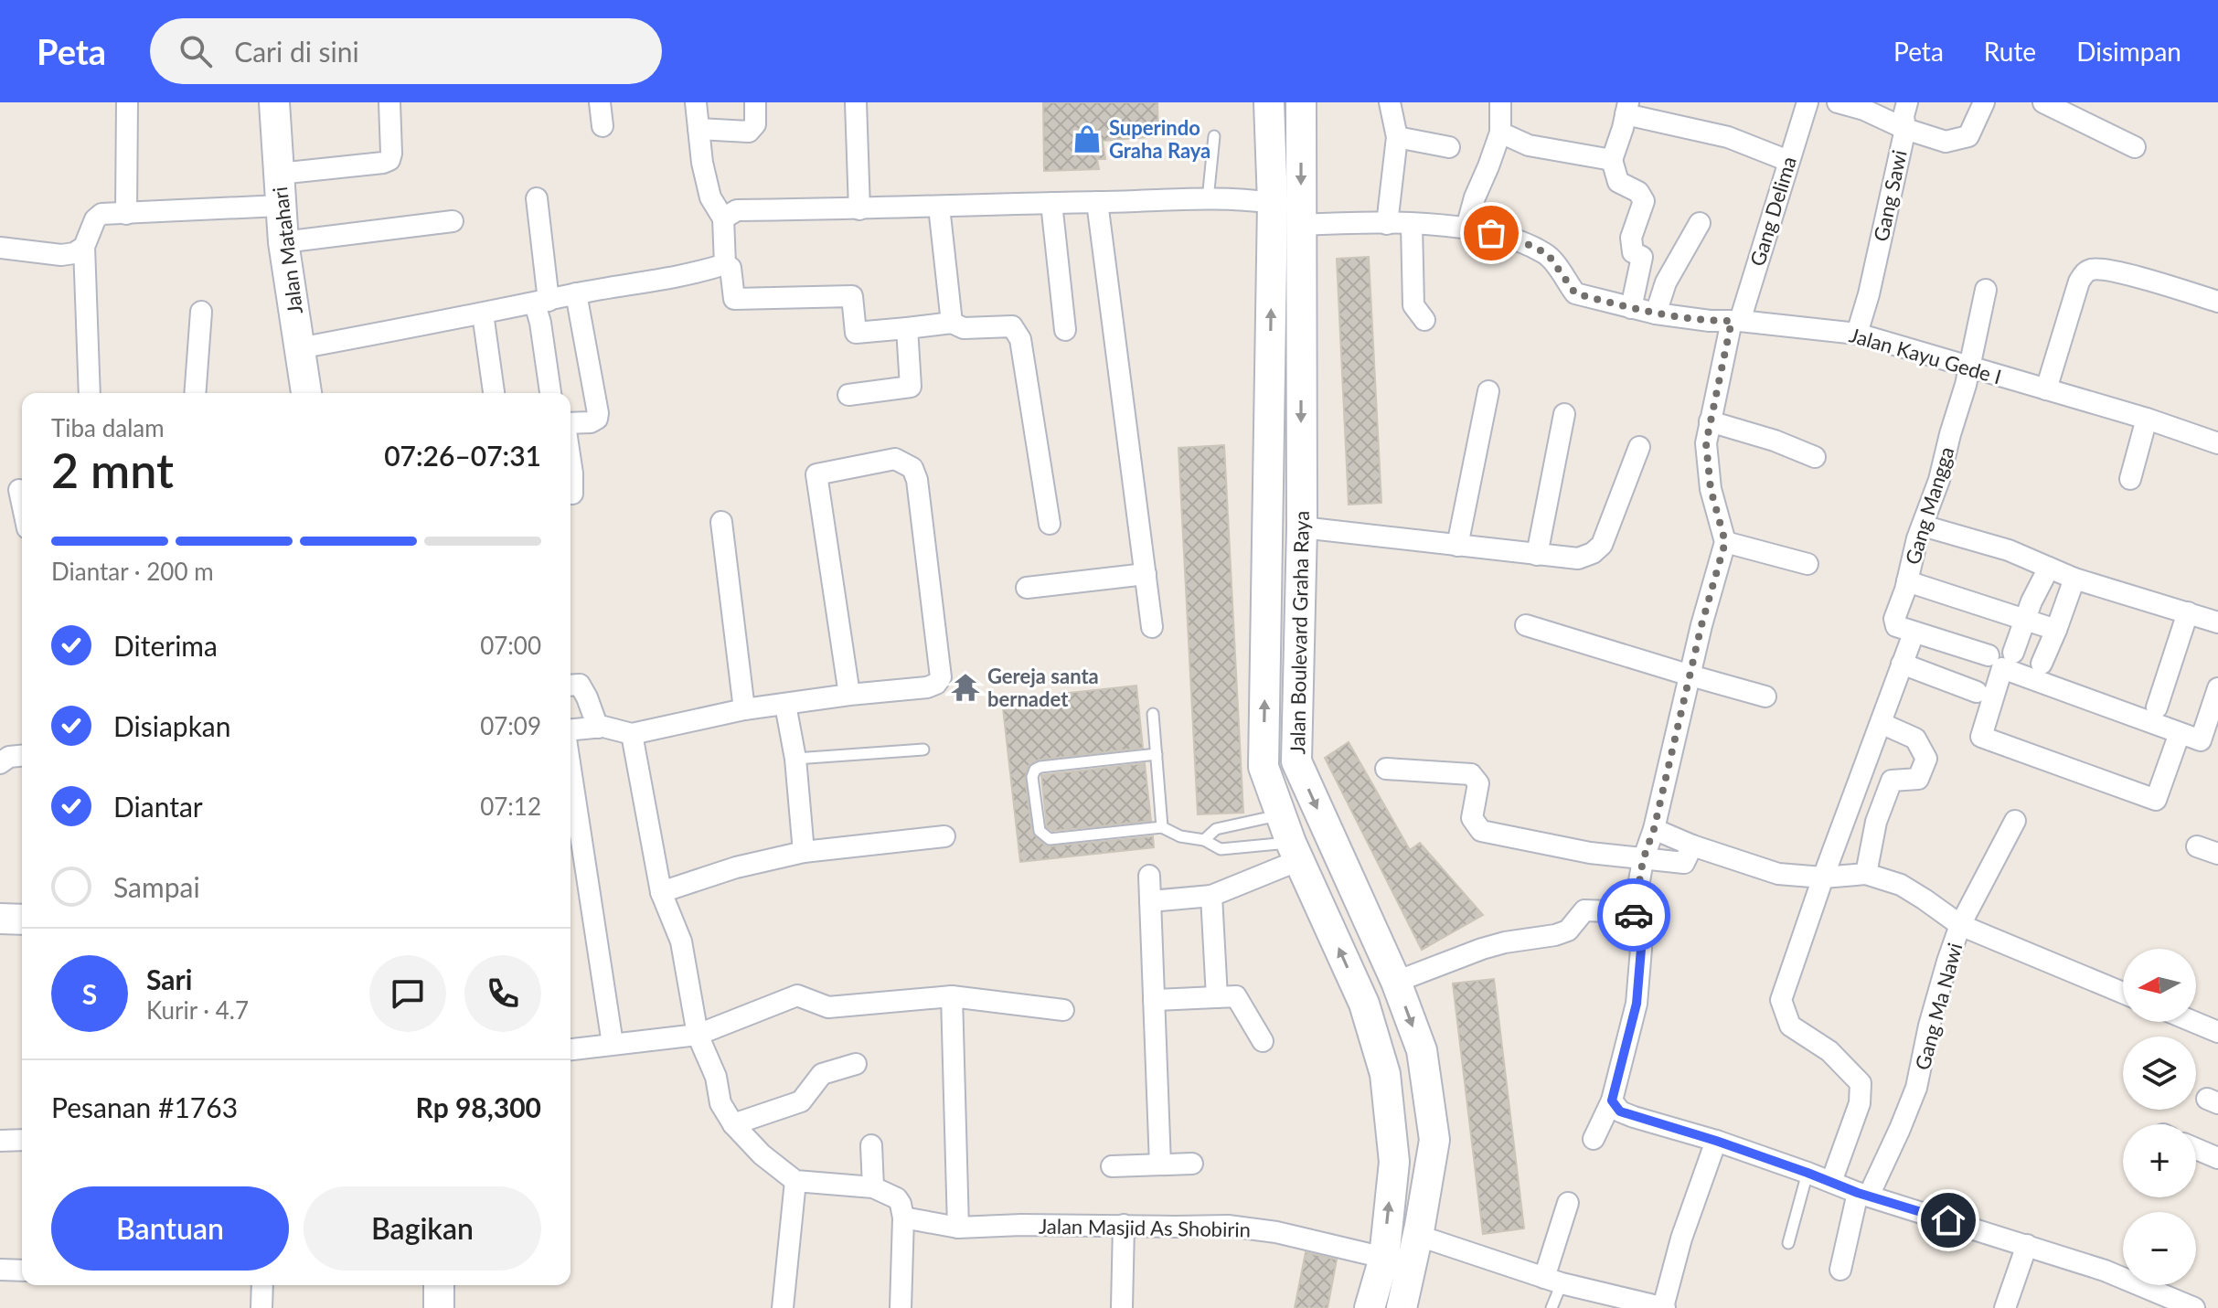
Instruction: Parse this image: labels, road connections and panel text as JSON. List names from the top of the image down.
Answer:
{
  "streets": {
    "main road": ["Jalan Matahari", "Jalan Boulevard Graha Raya"],
    "street": [
      "Gang Sawi",
      "Gang Delima",
      "Jalan Kayu Gede I",
      "Gang Mangga",
      "Gang Ma Nawi",
      "Jalan Masjid As Shobirin"
    ]
  },
  "crossings": [
    ["Gang Sawi", "Jalan Kayu Gede I"],
    ["Gang Delima", "Jalan Kayu Gede I"],
    ["Jalan Kayu Gede I", "Gang Mangga"],
    ["Jalan Kayu Gede I", "Jalan Boulevard Graha Raya"],
    ["Jalan Boulevard Graha Raya", "Jalan Masjid As Shobirin"]
  ],
  "places": {
    "shop": ["Superindo Graha Raya"],
    "temple": ["Gereja santa bernadet"]
  },
  "north": "left",
  "page": {
    "header": "Peta",
    "search": "Cari di sini",
    "nav": ["Peta", "Rute", "Disimpan"],
    "heading": ["2 mnt", "Tiba dalam", "07:26–07:31"],
    "panel": [
      "Sari",
      "Kurir · 4.7",
      "Pesanan #1763",
      "Rp 98,300"
    ],
    "bar": "Diantar · 200 m",
    "list": [
      ["Diterima", "07:00"],
      ["Disiapkan", "07:09"],
      ["Diantar", "07:12"],
      "Sampai"
    ],
    "map_buttons": ["+", "−"],
    "round": "S",
    "buttons": ["Bantuan", "Bagikan"]
  }
}
